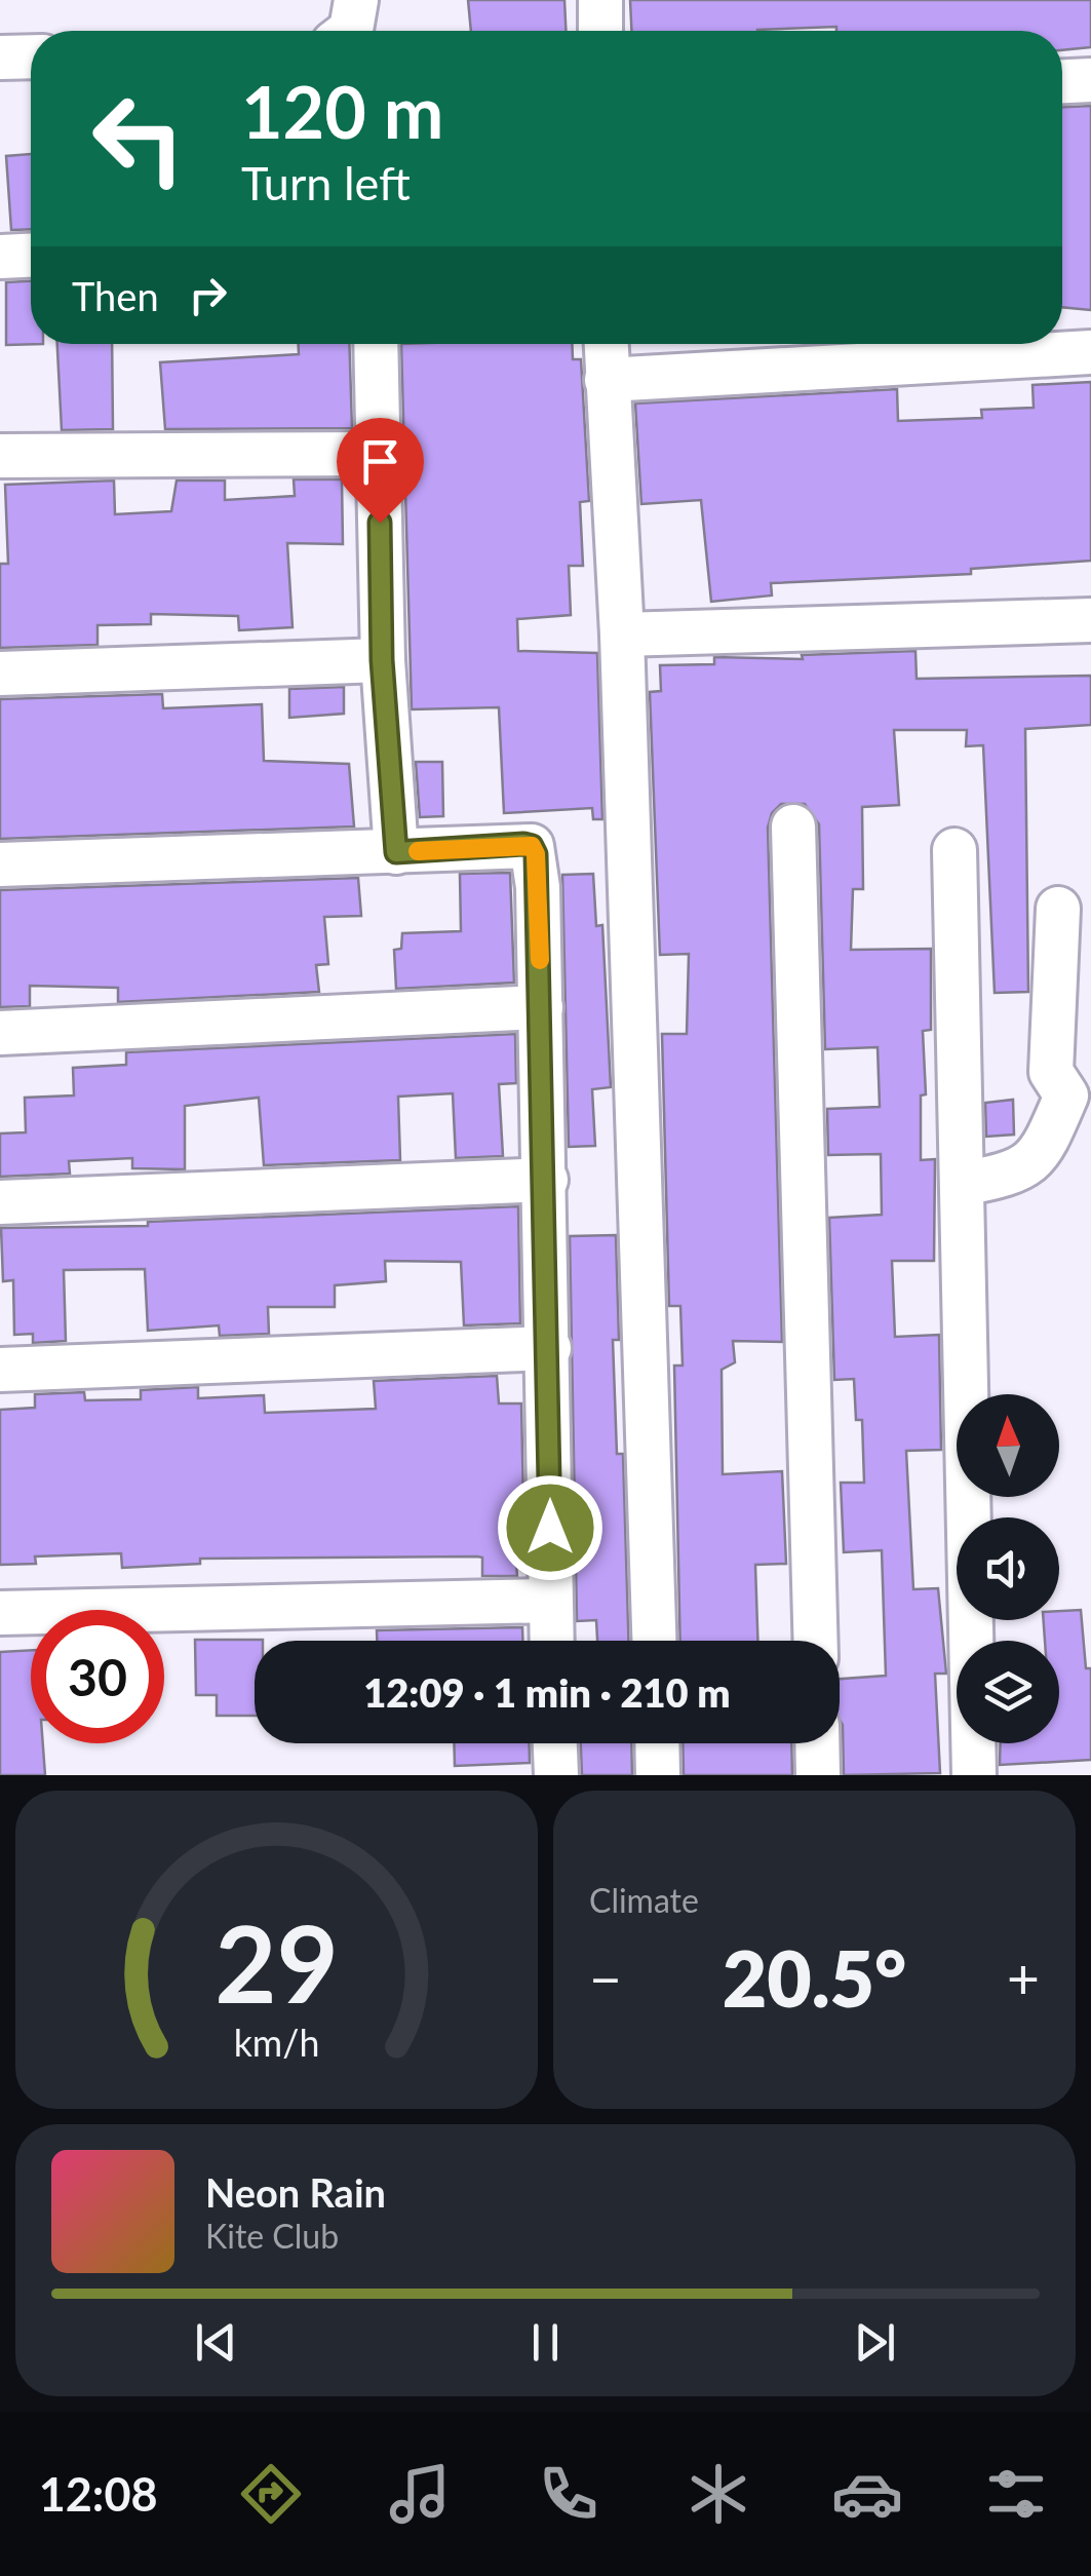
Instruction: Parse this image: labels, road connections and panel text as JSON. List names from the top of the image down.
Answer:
{
  "north": "top",
  "page": {
    "turn": ["120 m", "Turn left"],
    "then": "Then",
    "limit": "30",
    "trip": "12:09 · 1 min · 210 m",
    "tile": "Climate",
    "heat": ["−", "20.5°", "+"],
    "song": ["Neon Rain", "Kite Club"],
    "tabs": "12:08",
    "gauge": ["29", "km/h"]
  }
}
